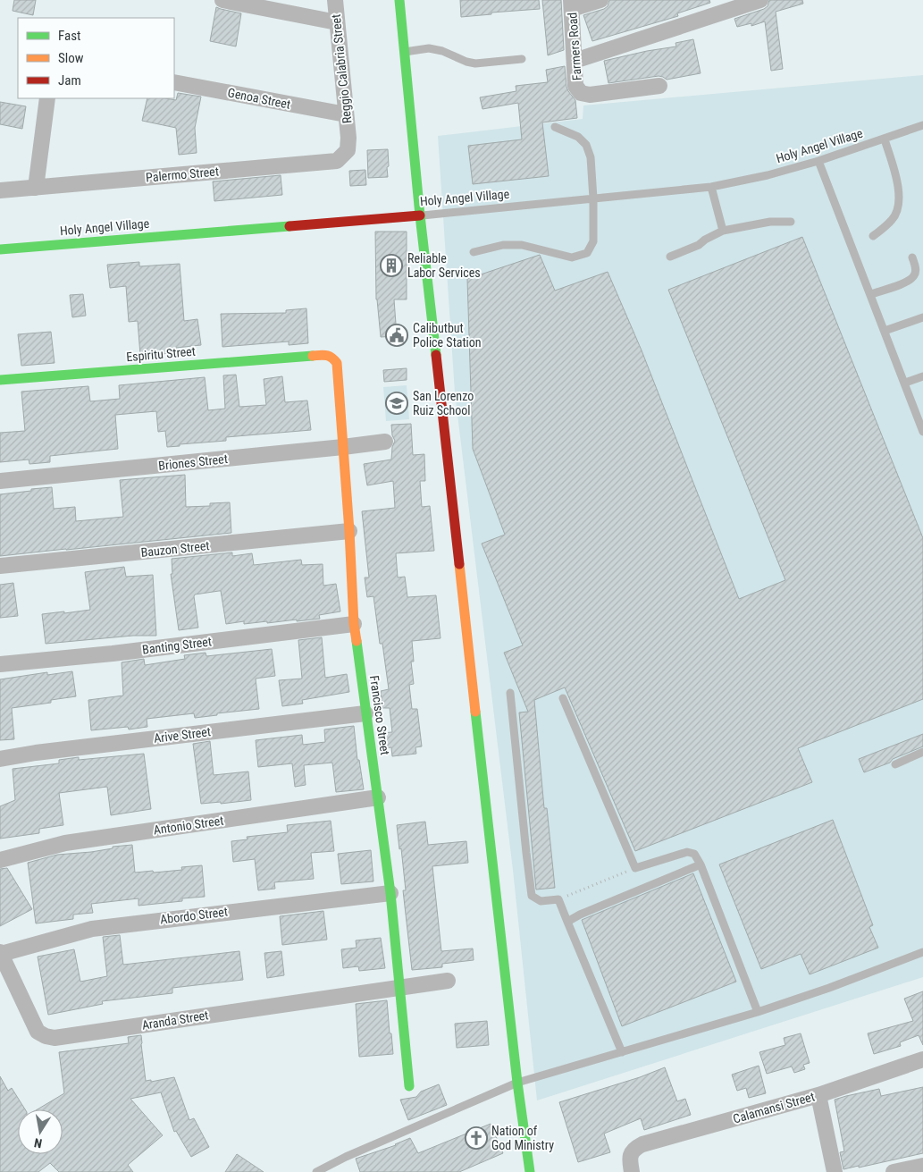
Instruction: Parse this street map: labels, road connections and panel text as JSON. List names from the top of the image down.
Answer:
{
  "streets": {
    "street": [
      "Farmers Road",
      "Reggio Calabria Street",
      "Genoa Street",
      "Holy Angel Village",
      "Palermo Street",
      "Espiritu Street",
      "Briones Street",
      "Bauzon Street",
      "Banting Street",
      "Francisco Street",
      "Arive Street",
      "Antonio Street",
      "Abordo Street",
      "Aranda Street",
      "Calamansi Street"
    ]
  },
  "crossings": [
    ["Reggio Calabria Street", "Genoa Street"],
    ["Reggio Calabria Street", "Palermo Street"],
    ["Espiritu Street", "Francisco Street"],
    ["Briones Street", "Francisco Street"],
    ["Bauzon Street", "Francisco Street"],
    ["Banting Street", "Francisco Street"],
    ["Francisco Street", "Arive Street"],
    ["Francisco Street", "Antonio Street"],
    ["Francisco Street", "Abordo Street"],
    ["Francisco Street", "Aranda Street"],
    ["Abordo Street", "Aranda Street"]
  ],
  "places": {
    "building": ["Reliable Labor Services"],
    "public building": ["Calibutbut Police Station"],
    "school or university": ["San Lorenzo Ruiz School"],
    "church": ["Nation of God Ministry"]
  },
  "legend": ["Fast", "Slow", "Jam"],
  "north": "bottom"
}
